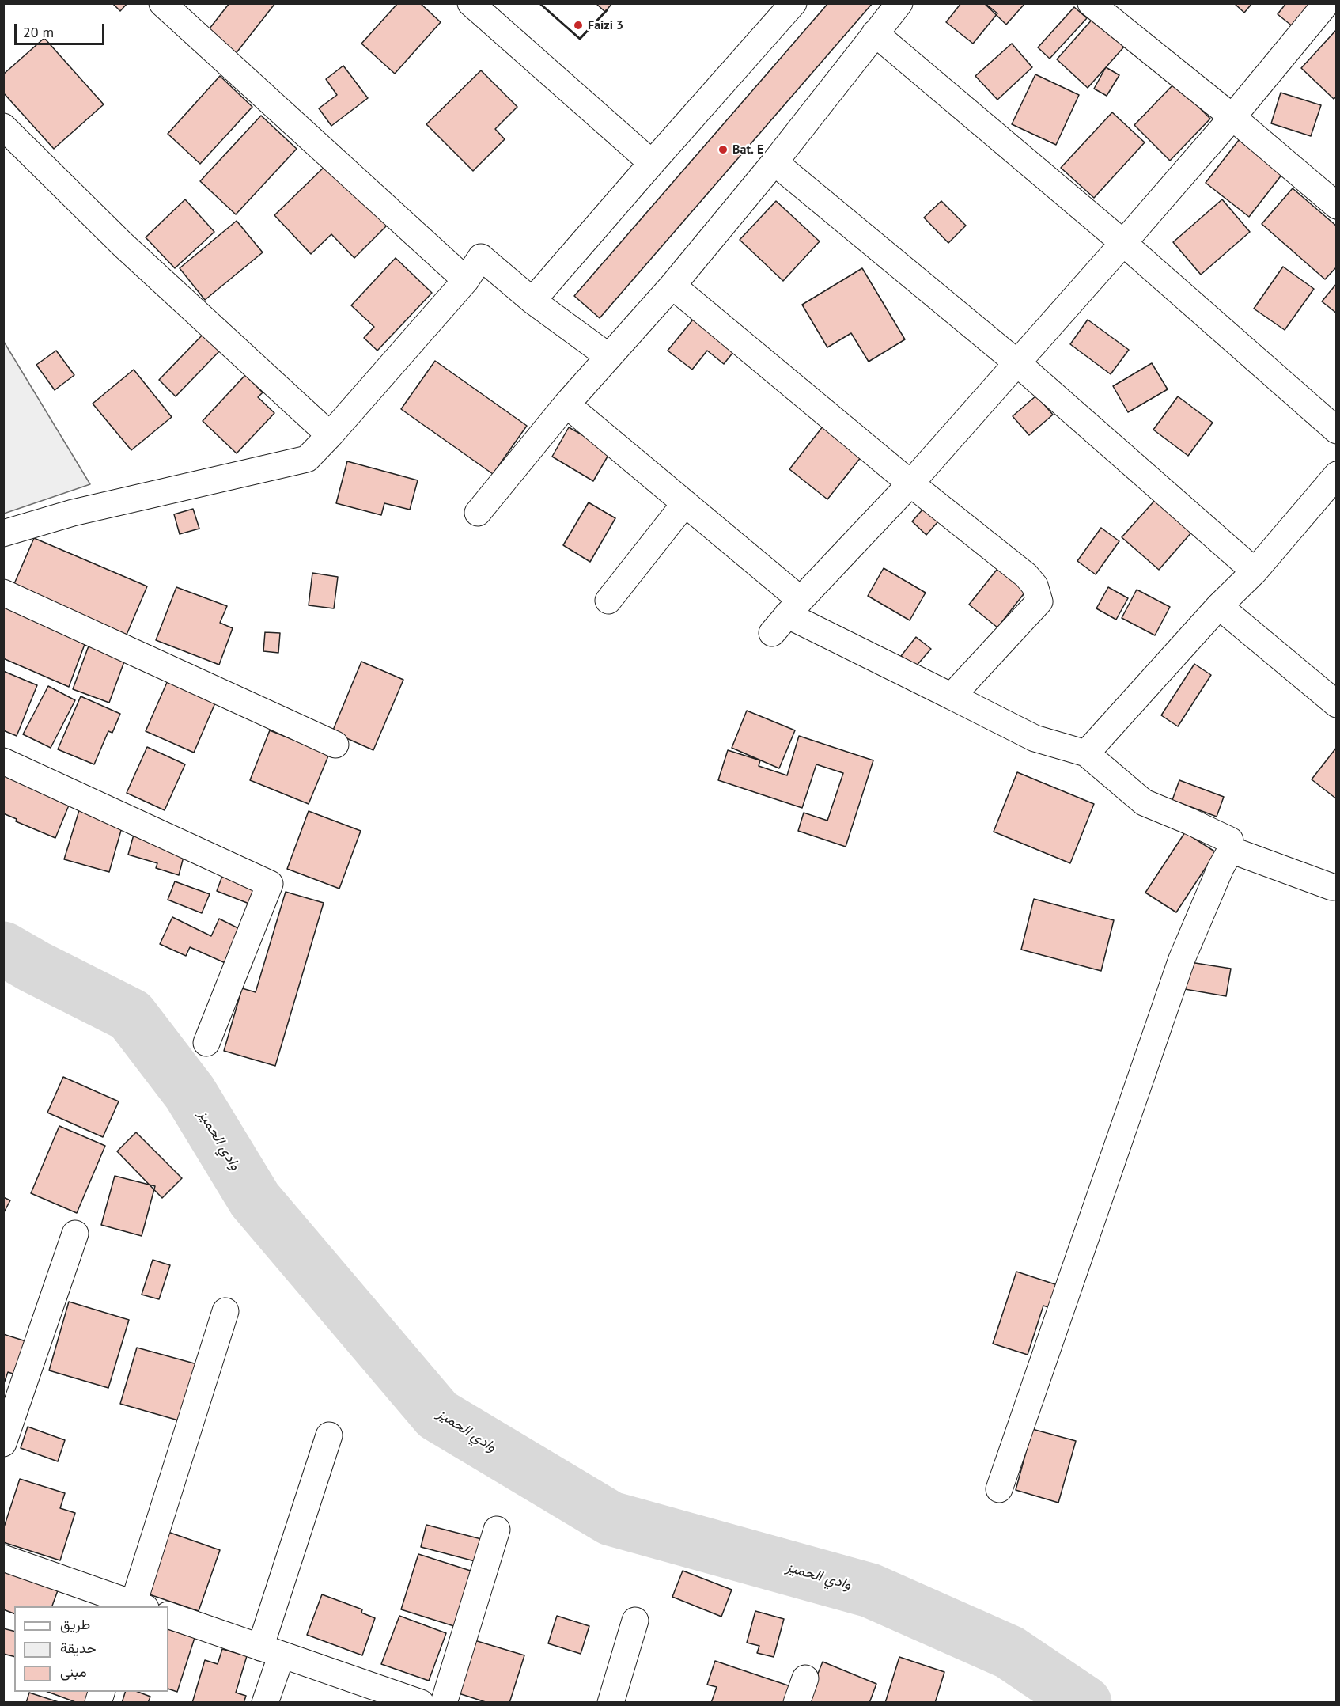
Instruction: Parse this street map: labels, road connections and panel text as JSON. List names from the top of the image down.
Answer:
{
  "water": ["وادي الحميز"],
  "places": ["Faizi 3", "Bat. E"],
  "legend": ["طريق", "حديقة", "مبنى"],
  "scale_bar": "20 m"
}
